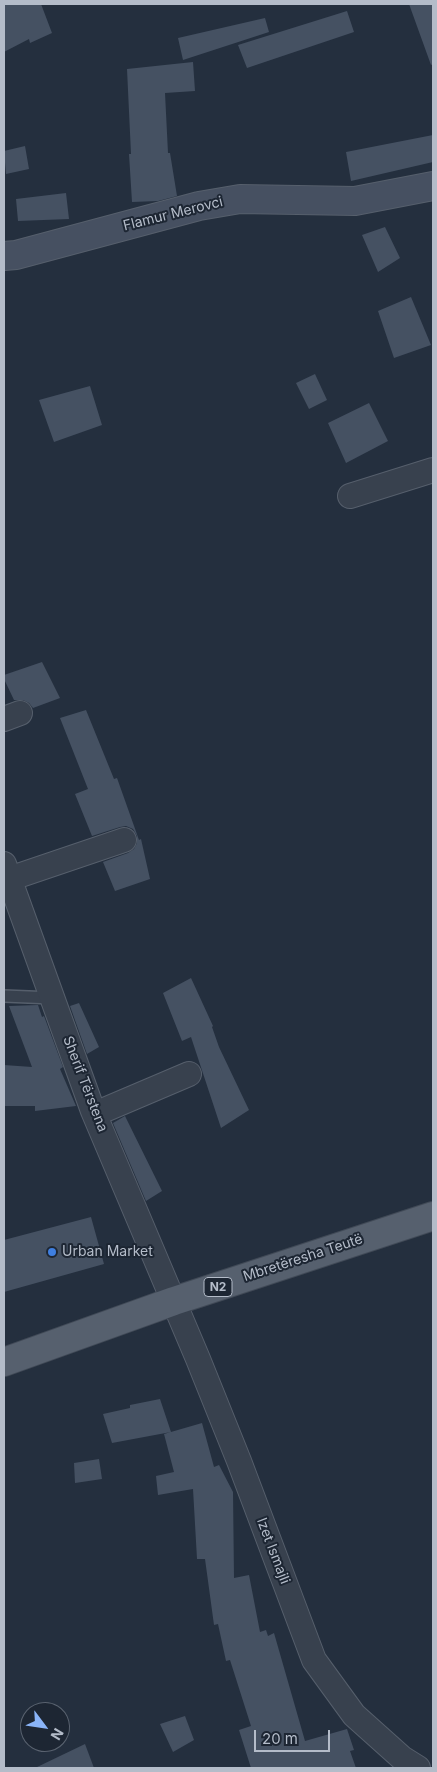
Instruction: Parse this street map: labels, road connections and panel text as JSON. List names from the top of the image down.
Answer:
{
  "streets": {
    "main road": ["Mbretëresha Teutë", "N2"],
    "street": ["Flamur Merovci", "Sherif Tërstena", "Izet Ismajli"]
  },
  "crossings": [
    ["Sherif Tërstena", "Mbretëresha Teutë"],
    ["Sherif Tërstena", "Izet Ismajli"],
    ["Mbretëresha Teutë", "Izet Ismajli"]
  ],
  "places": ["Urban Market"],
  "scale_bar": "20 m",
  "north": "bottom right"
}
